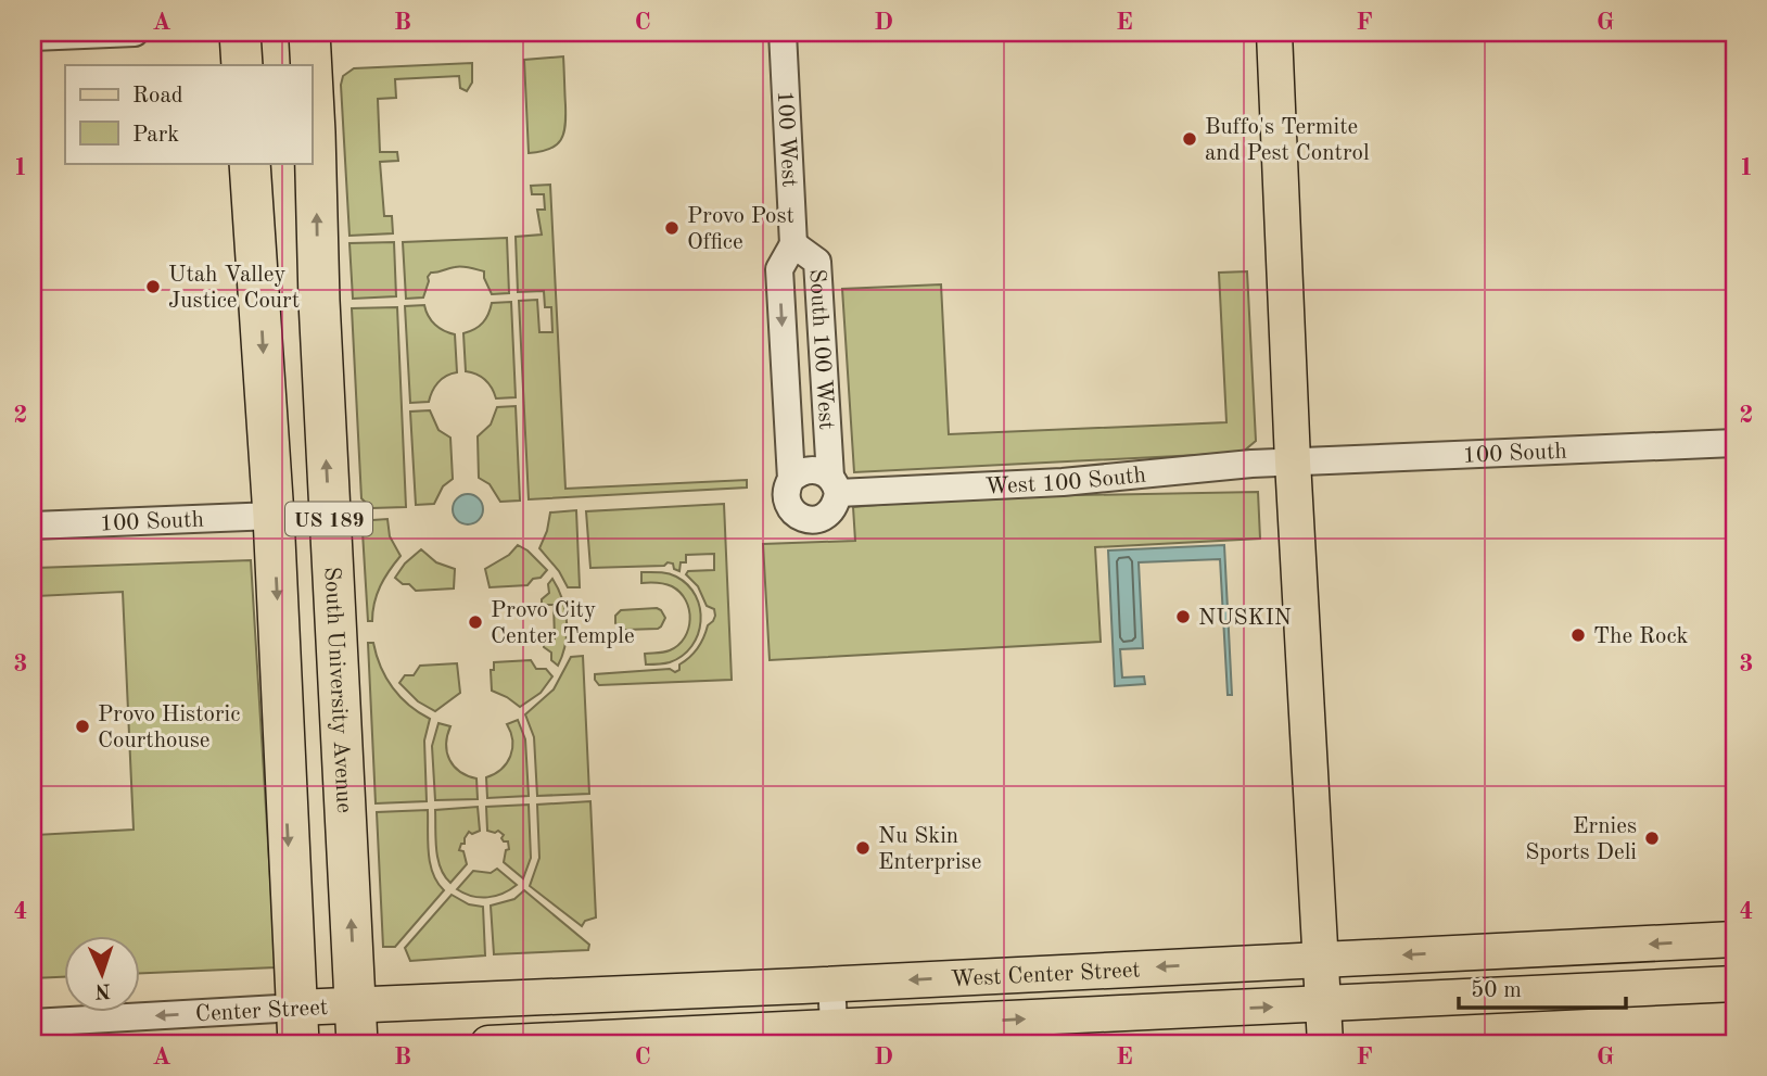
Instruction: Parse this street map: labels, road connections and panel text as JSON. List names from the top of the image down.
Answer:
{
  "streets": {
    "highway": ["US 189", "South University Avenue"],
    "main road": ["West Center Street", "Center Street"],
    "street": [
      "100 West",
      "South 100 West",
      "100 South",
      "West 100 South"
    ]
  },
  "crossings": [
    ["100 West", "South 100 West"],
    ["South 100 West", "West 100 South"],
    ["100 South", "West 100 South"],
    ["100 South", "US 189"],
    ["US 189", "Center Street"],
    ["South University Avenue", "West Center Street"],
    ["South University Avenue", "Center Street"],
    ["West Center Street", "Center Street"]
  ],
  "one_way": ["Center Street"],
  "places": [
    "Buffo's Termite and Pest Control",
    "Provo Post Office",
    "Utah Valley Justice Court",
    "NUSKIN",
    "Provo City Center Temple",
    "The Rock",
    "Provo Historic Courthouse",
    "Ernies Sports Deli",
    "Nu Skin Enterprise"
  ],
  "legend": ["Road", "Park"],
  "scale_bar": "50 m",
  "north": "bottom",
  "grid": {
    "columns": [
      "A",
      "B",
      "C",
      "D",
      "E",
      "F",
      "G"
    ],
    "rows": [
      "1",
      "2",
      "3",
      "4"
    ]
  }
}
